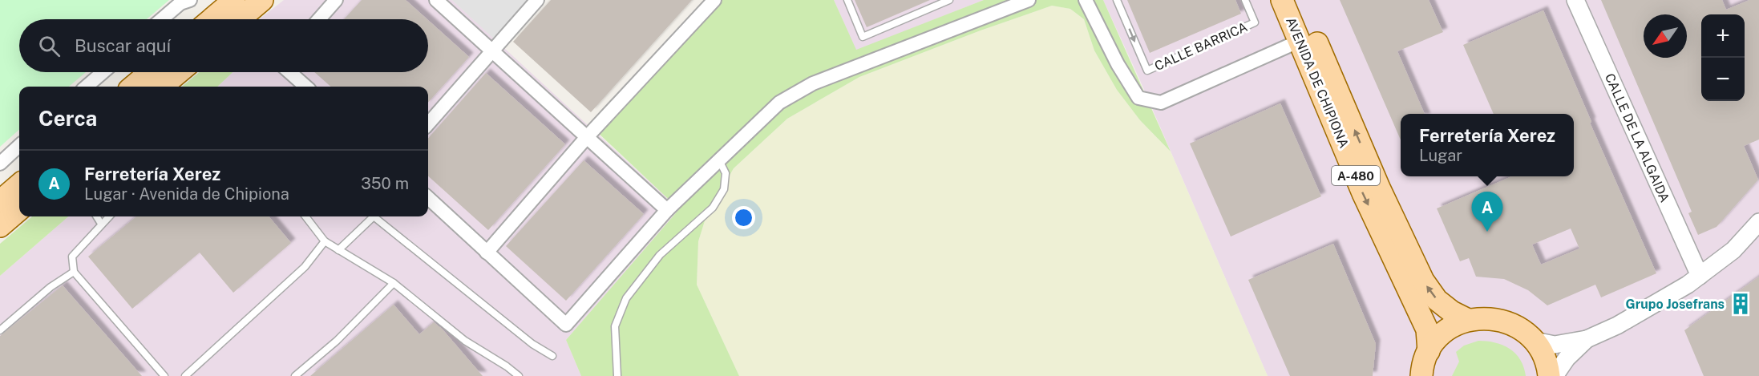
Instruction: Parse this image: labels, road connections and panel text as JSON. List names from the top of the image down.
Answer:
{
  "streets": {
    "main road": ["AVENIDA DE CHIPIONA", "A-480"],
    "street": ["CALLE DE LA ALGAIDA"],
    "lane": ["CALLE BARRICA"]
  },
  "crossings": [
    ["AVENIDA DE CHIPIONA", "A-480"]
  ],
  "places": {
    "building": ["Grupo Josefrans"]
  },
  "north": "bottom left",
  "page": {
    "map_buttons": ["+", "−"],
    "search": "Buscar aquí",
    "heading": "Cerca",
    "popup": ["Ferretería Xerez", "Lugar"],
    "list": [
      {
        "mark": "A",
        "name": "Ferretería Xerez",
        "note": "Lugar · Avenida de Chipiona",
        "value": "350 m"
      }
    ],
    "pins": "A"
  }
}
